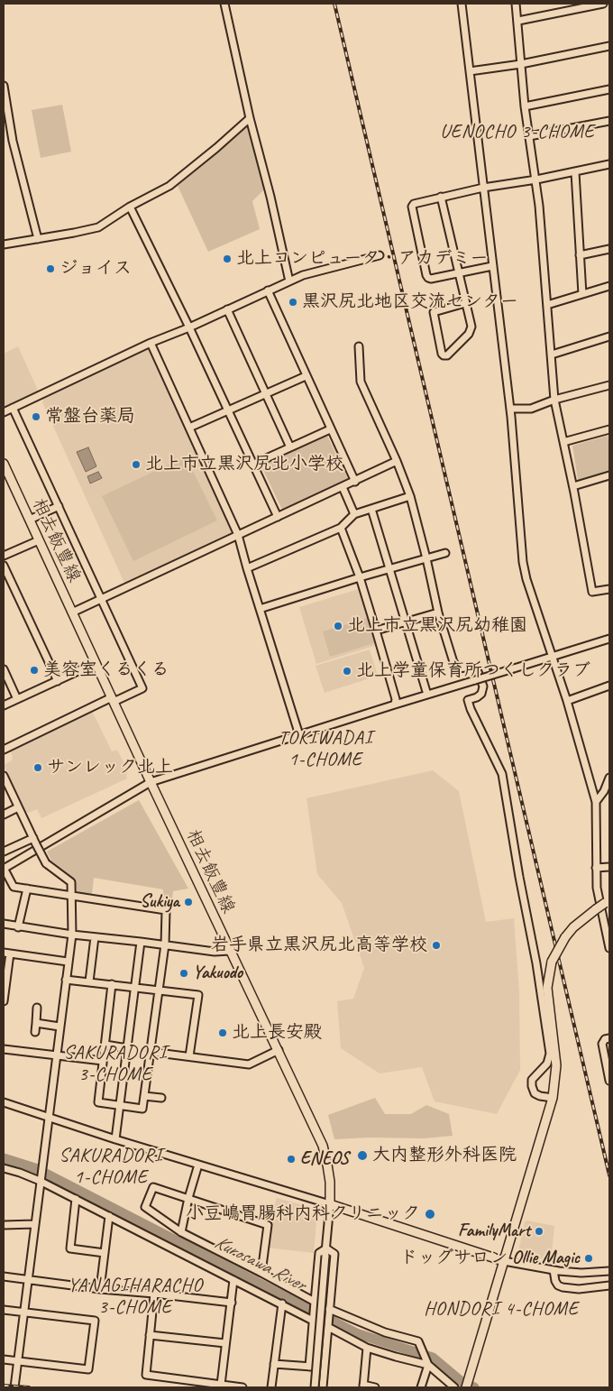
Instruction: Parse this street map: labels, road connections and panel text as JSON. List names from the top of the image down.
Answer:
{
  "streets": {
    "main road": ["相去飯豊線"]
  },
  "districts": [
    "UENOCHO 3-CHOME",
    "TOKIWADAI 1-CHOME",
    "SAKURADORI 3-CHOME",
    "SAKURADORI 1-CHOME",
    "YANAGIHARACHO 3-CHOME",
    "HONDORI 4-CHOME"
  ],
  "water": ["Kurosawa River"],
  "places": [
    "北上コンピュータ・アカデミー",
    "ジョイス",
    "黒沢尻北地区交流センター",
    "常盤台薬局",
    "北上市立黒沢尻北小学校",
    "北上市立黒沢尻幼稚園",
    "美容室くるくる",
    "北上学童保育所つくしクラブ",
    "サンレック北上",
    "Sukiya",
    "岩手県立黒沢尻北高等学校",
    "Yakuodo",
    "北上長安殿",
    "大内整形外科医院",
    "ENEOS",
    "小豆嶋胃腸科内科クリニック",
    "FamilyMart",
    "ドッグサロン Ollie Magic"
  ]
}
